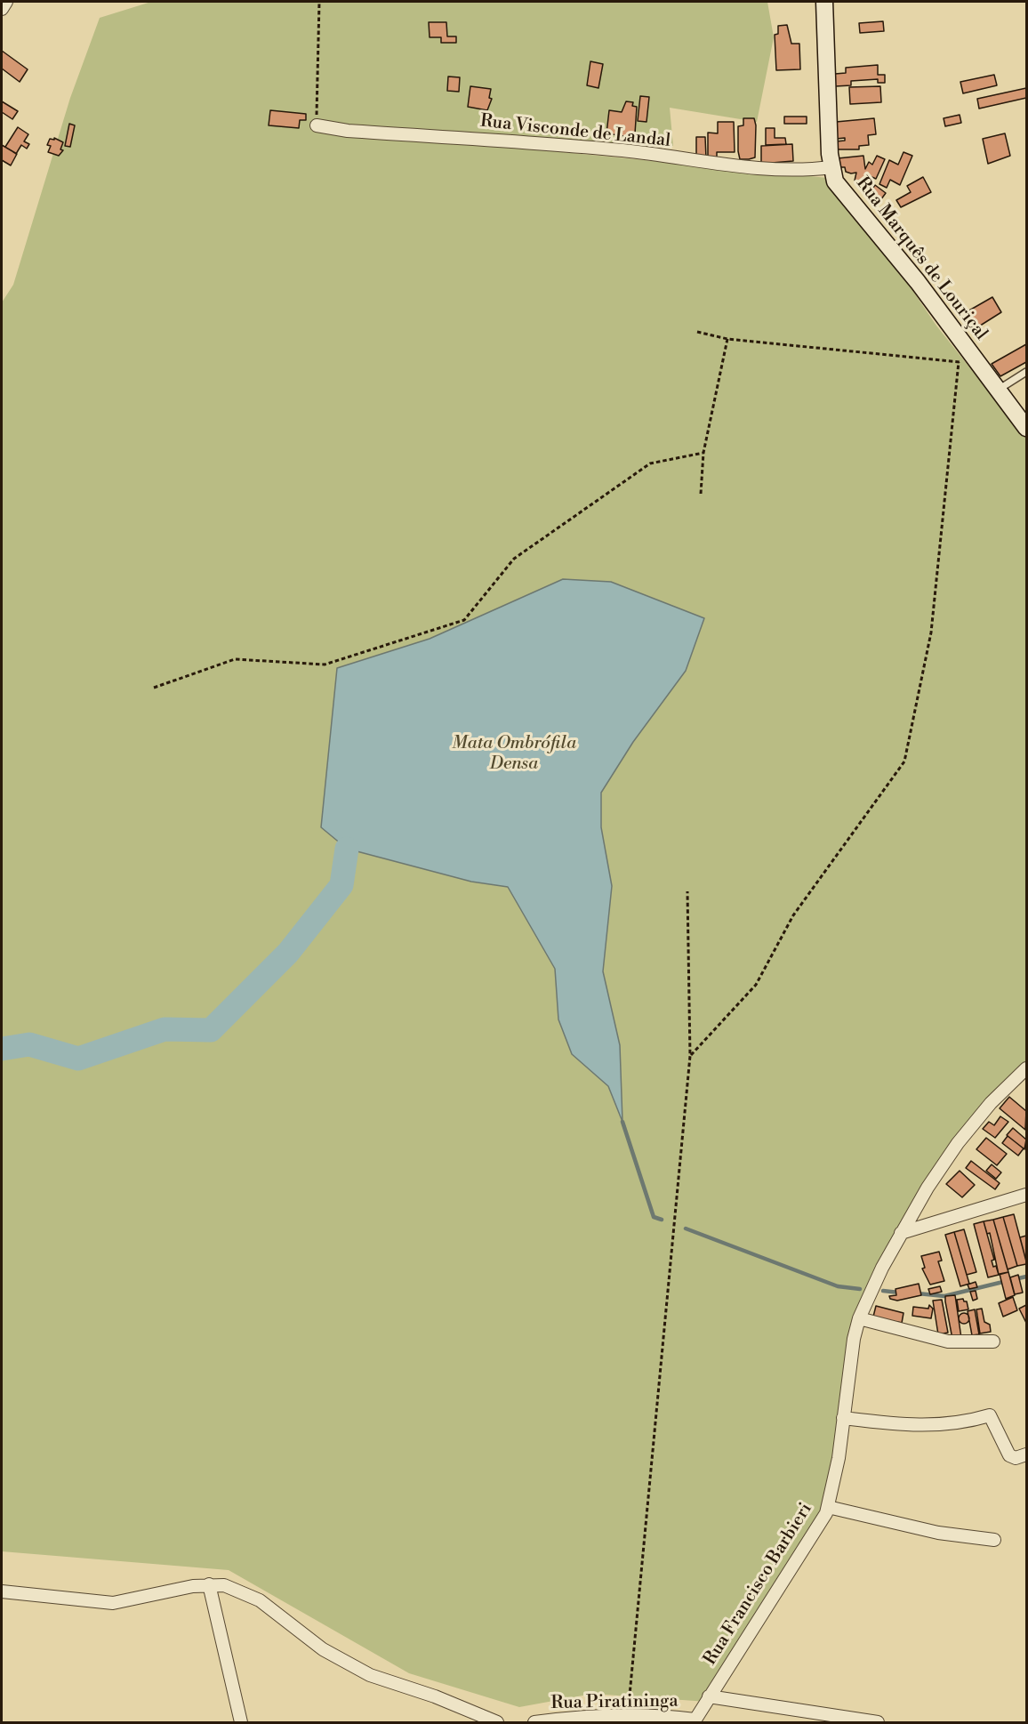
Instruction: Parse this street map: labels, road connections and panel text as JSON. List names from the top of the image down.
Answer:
{
  "streets": {
    "main road": ["Rua Marquês de Louriçal"],
    "street": ["Rua Visconde de Landal", "Rua Francisco Barbieri", "Rua Piratininga"]
  },
  "crossings": [
    ["Rua Visconde de Landal", "Rua Marquês de Louriçal"],
    ["Rua Francisco Barbieri", "Rua Piratininga"]
  ],
  "parks": ["Mata Ombrófila Densa"]
}
